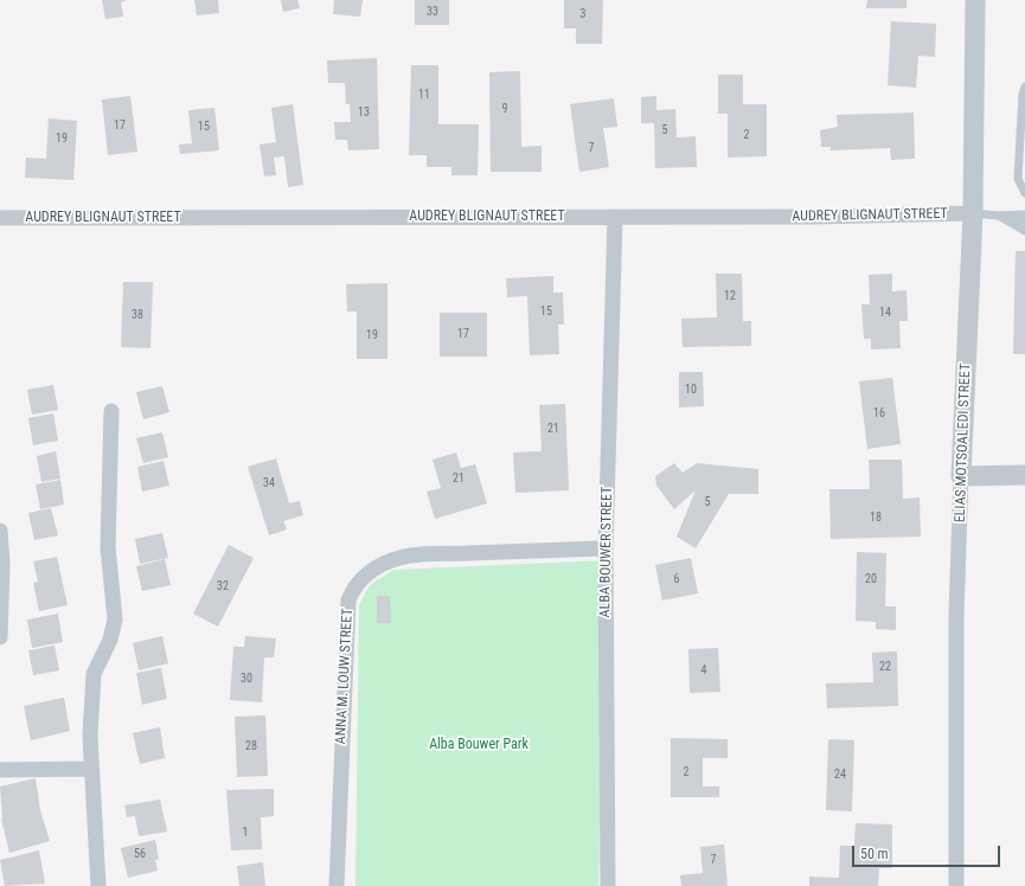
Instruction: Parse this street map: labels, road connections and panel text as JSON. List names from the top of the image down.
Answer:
{
  "streets": {
    "street": [
      "AUDREY BLIGNAUT STREET",
      "ELIAS MOTSOALEDI STREET",
      "ALBA BOUWER STREET",
      "ANNA M. LOUW STREET"
    ]
  },
  "crossings": [
    ["AUDREY BLIGNAUT STREET", "ELIAS MOTSOALEDI STREET"],
    ["AUDREY BLIGNAUT STREET", "ALBA BOUWER STREET"],
    ["ALBA BOUWER STREET", "ANNA M. LOUW STREET"]
  ],
  "parks": ["Alba Bouwer Park"],
  "house_numbers": [
    "33",
    "3",
    "11",
    "9",
    "13",
    "17",
    "15",
    "5",
    "2",
    "19",
    "7",
    "12",
    "15",
    "14",
    "38",
    "17",
    "19",
    "10",
    "16",
    "21",
    "21",
    "34",
    "5",
    "18",
    "6",
    "20",
    "32",
    "22",
    "4",
    "30",
    "28",
    "2",
    "24",
    "1",
    "56",
    "7"
  ],
  "scale_bar": "50 m"
}
